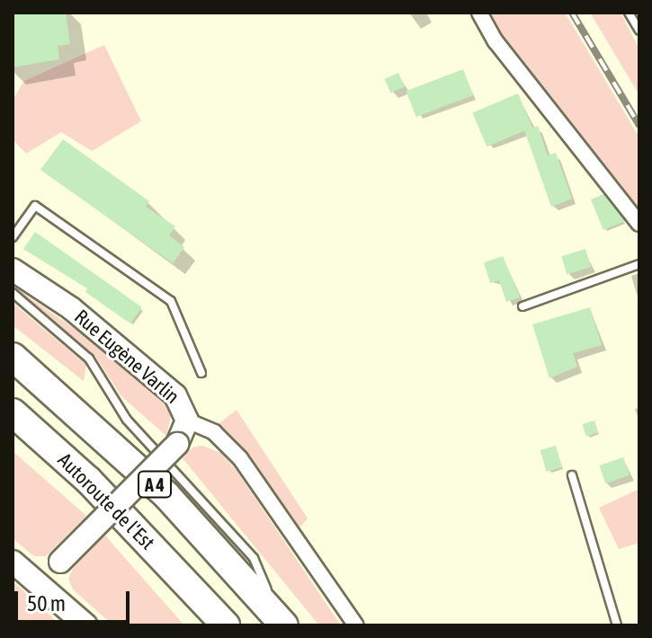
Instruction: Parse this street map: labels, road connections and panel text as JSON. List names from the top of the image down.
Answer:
{
  "streets": {
    "highway": ["A 4", "Autoroute de l’Est"],
    "main road": ["Rue Eugène Varlin"]
  },
  "scale_bar": "50 m"
}
